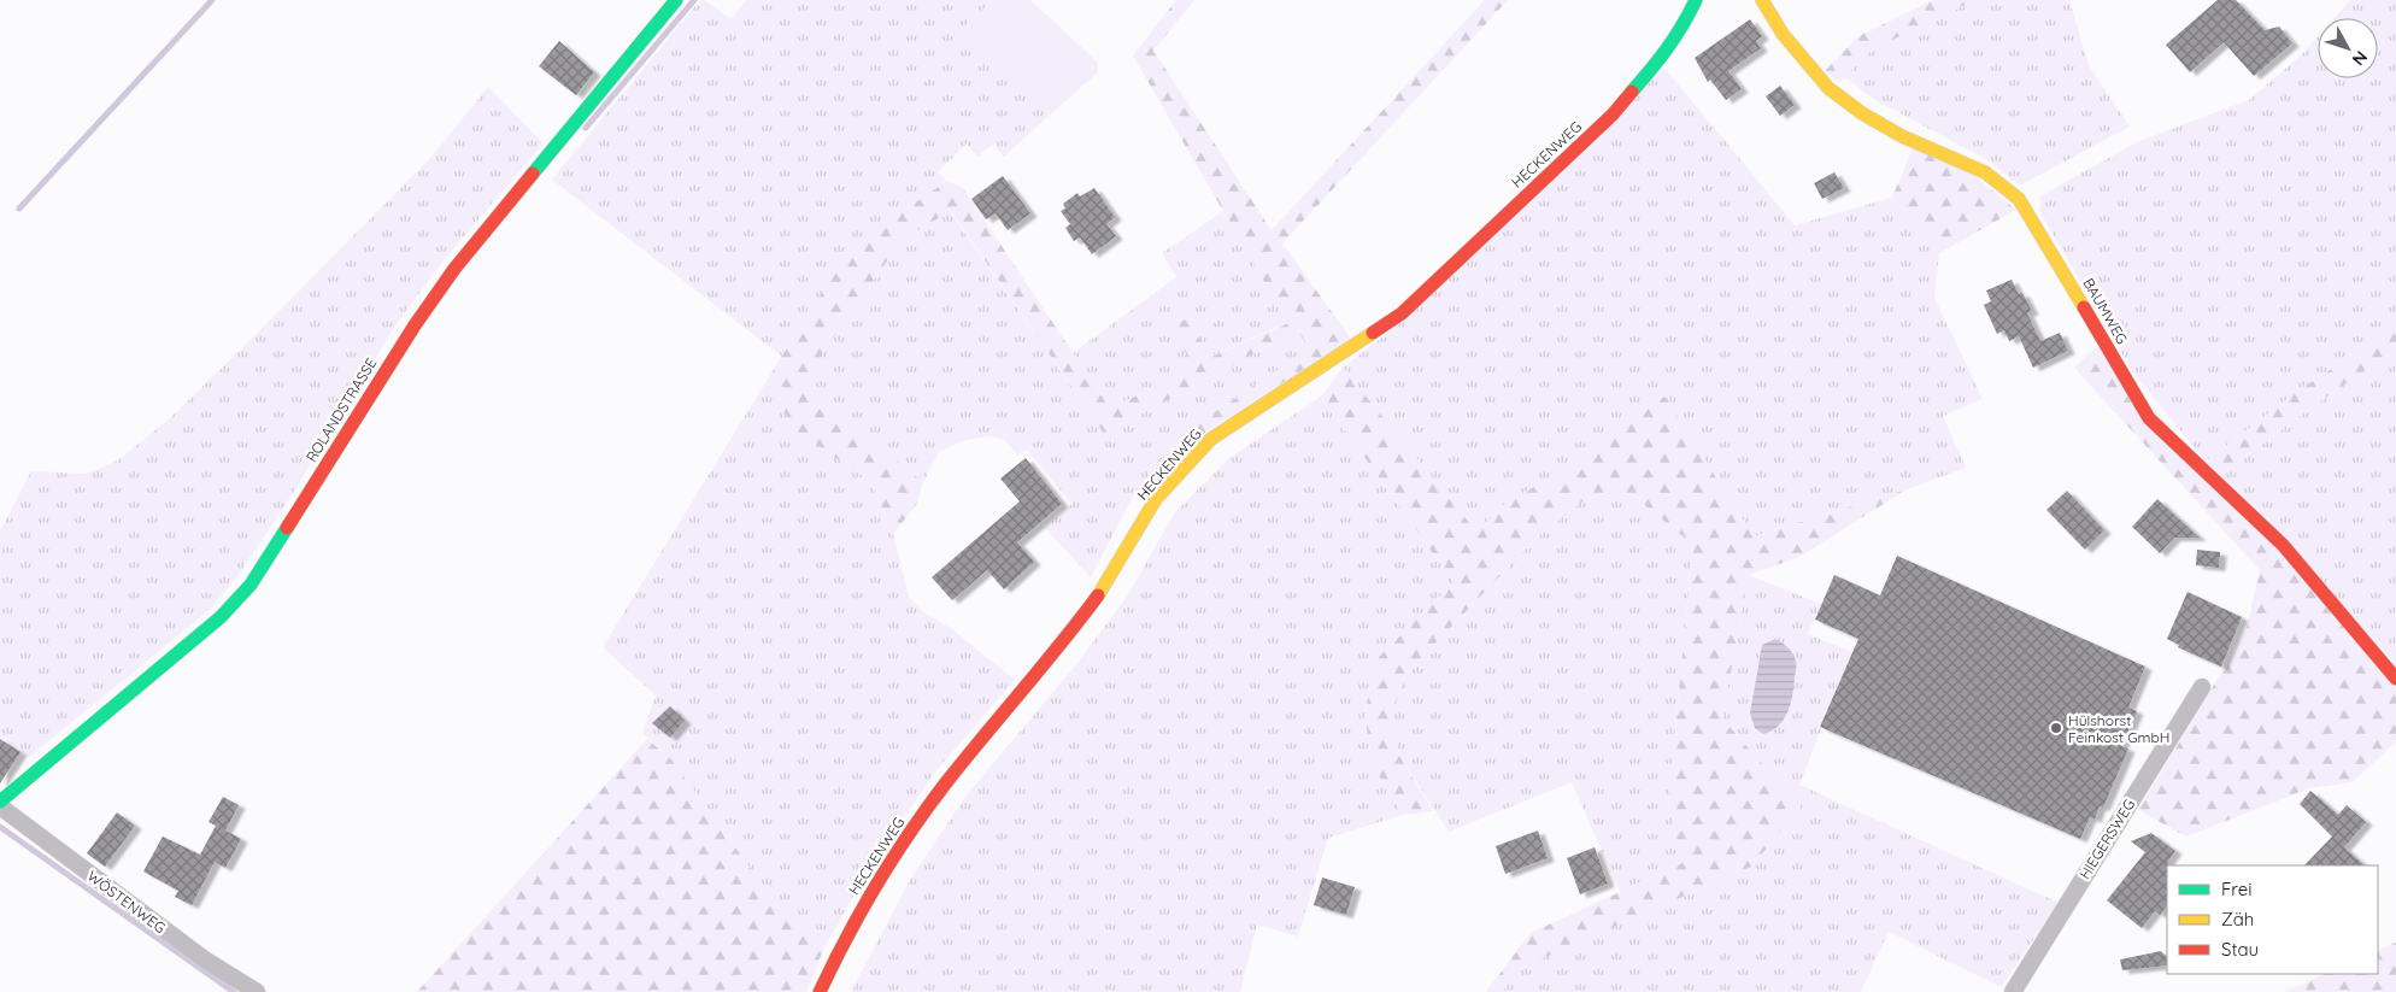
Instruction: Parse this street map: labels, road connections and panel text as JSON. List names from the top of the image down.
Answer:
{
  "streets": {
    "street": [
      "HECKENWEG",
      "BAUMWEG",
      "ROLANDSTRASSE",
      "HIEGERSWEG",
      "WÖSTENWEG"
    ]
  },
  "places": ["Hülshorst Feinkost GmbH"],
  "legend": ["Frei", "Zäh", "Stau"],
  "north": "bottom right"
}
